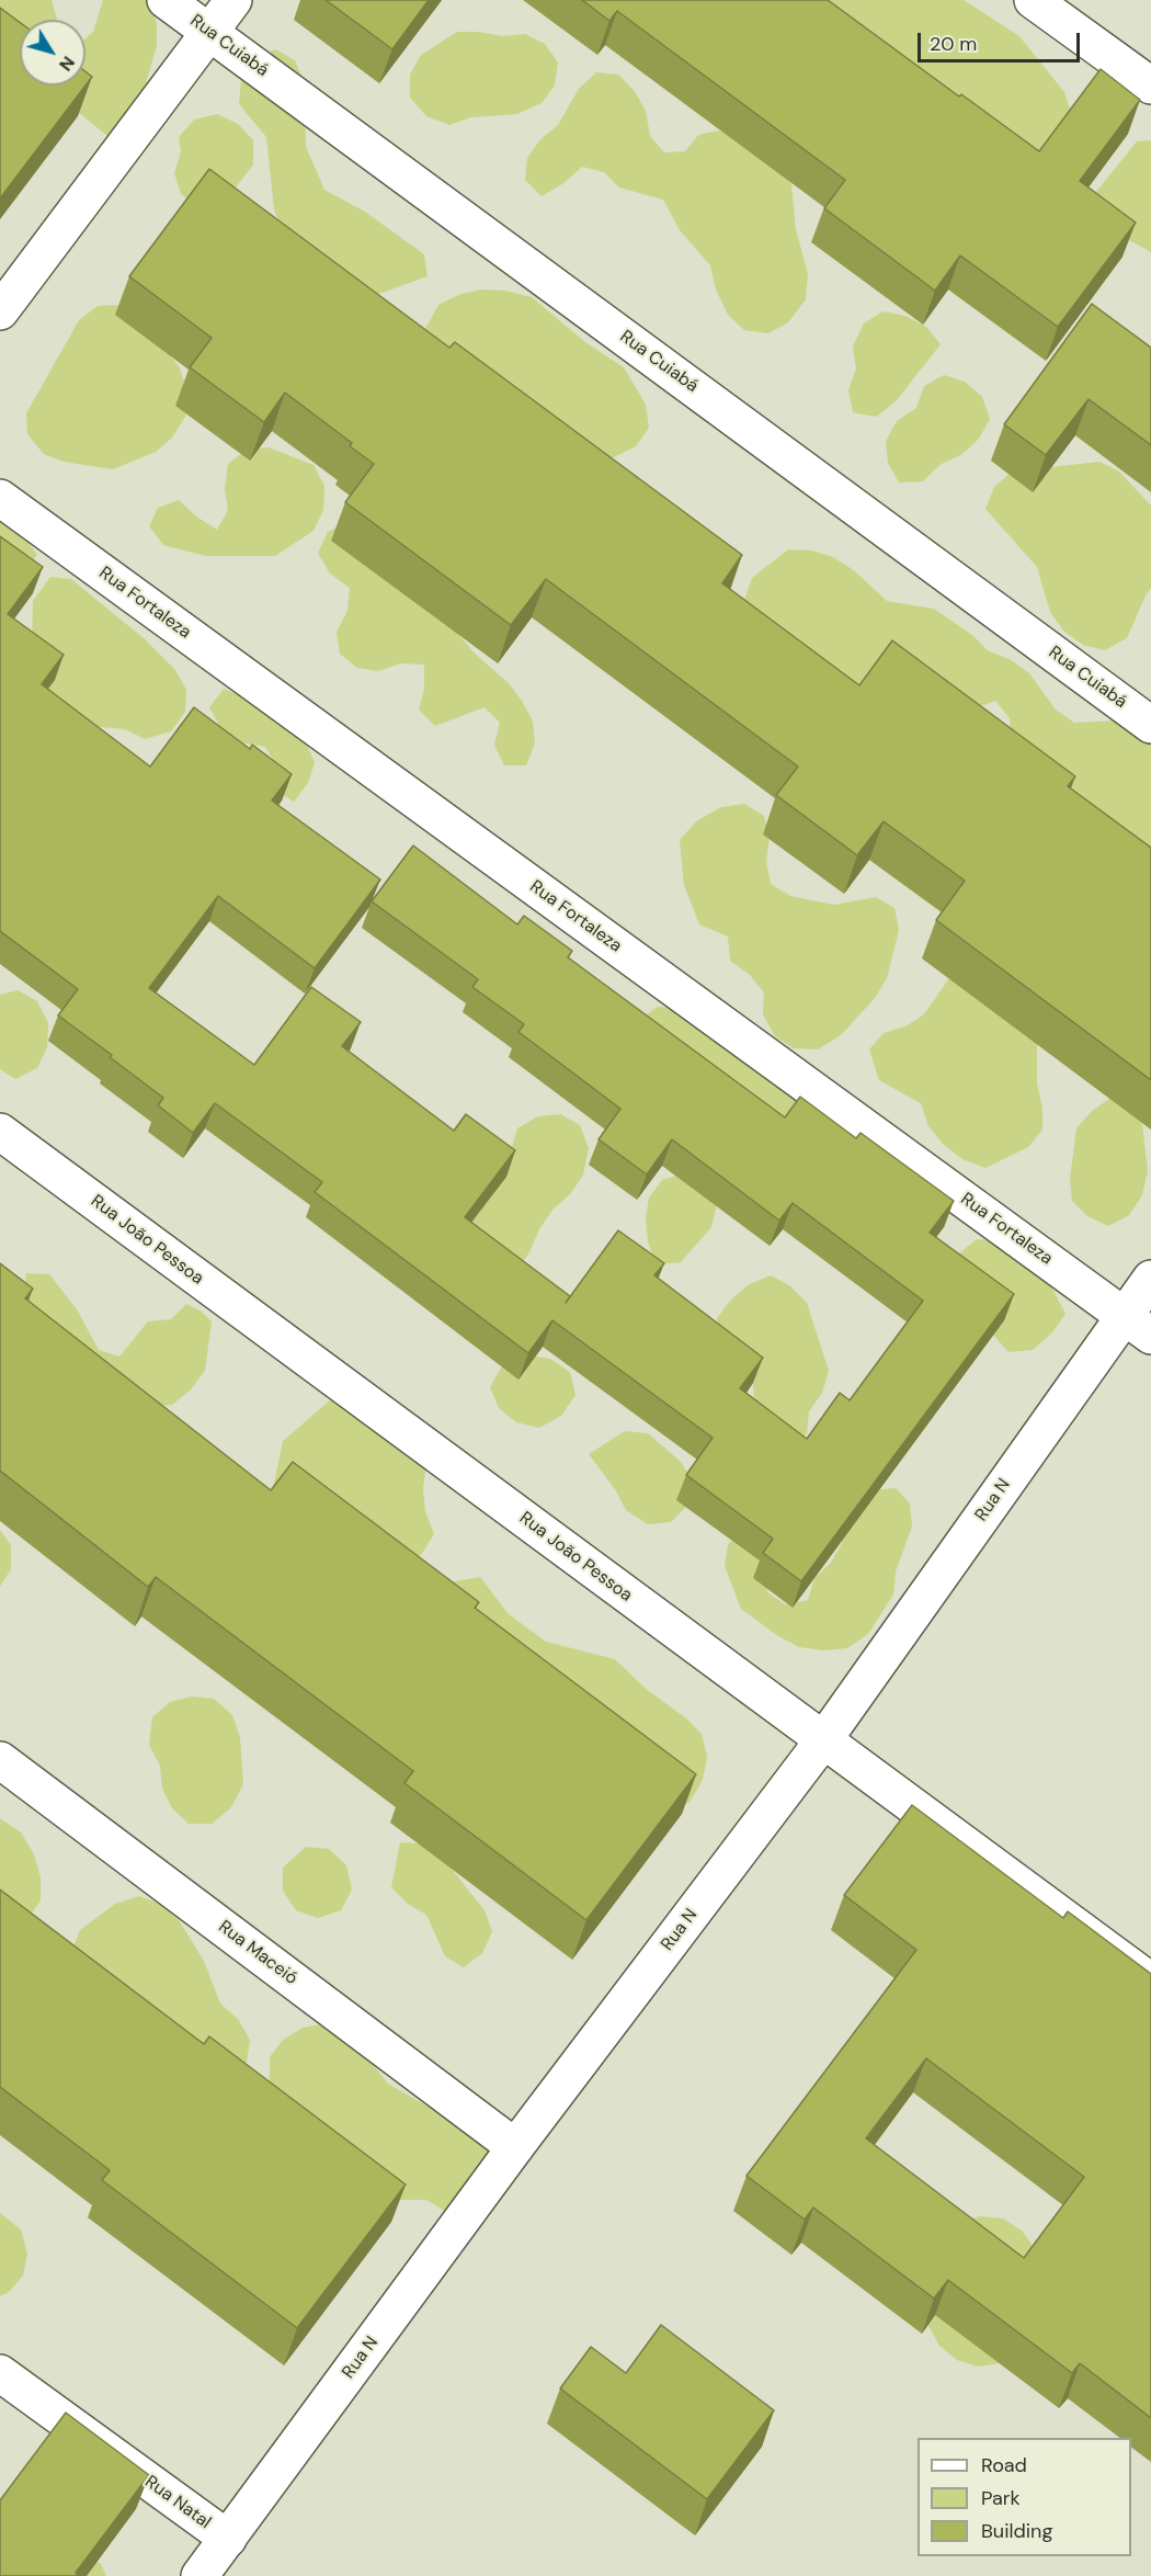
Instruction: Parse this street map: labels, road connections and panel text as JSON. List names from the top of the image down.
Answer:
{
  "streets": {
    "street": [
      "Rua Cuiabá",
      "Rua Fortaleza",
      "Rua João Pessoa",
      "Rua N",
      "Rua Maceió",
      "Rua Natal"
    ]
  },
  "crossings": [
    ["Rua Fortaleza", "Rua N"],
    ["Rua João Pessoa", "Rua N"],
    ["Rua N", "Rua Maceió"],
    ["Rua N", "Rua Natal"]
  ],
  "legend": ["Road", "Park", "Building"],
  "scale_bar": "20 m",
  "north": "bottom right"
}
